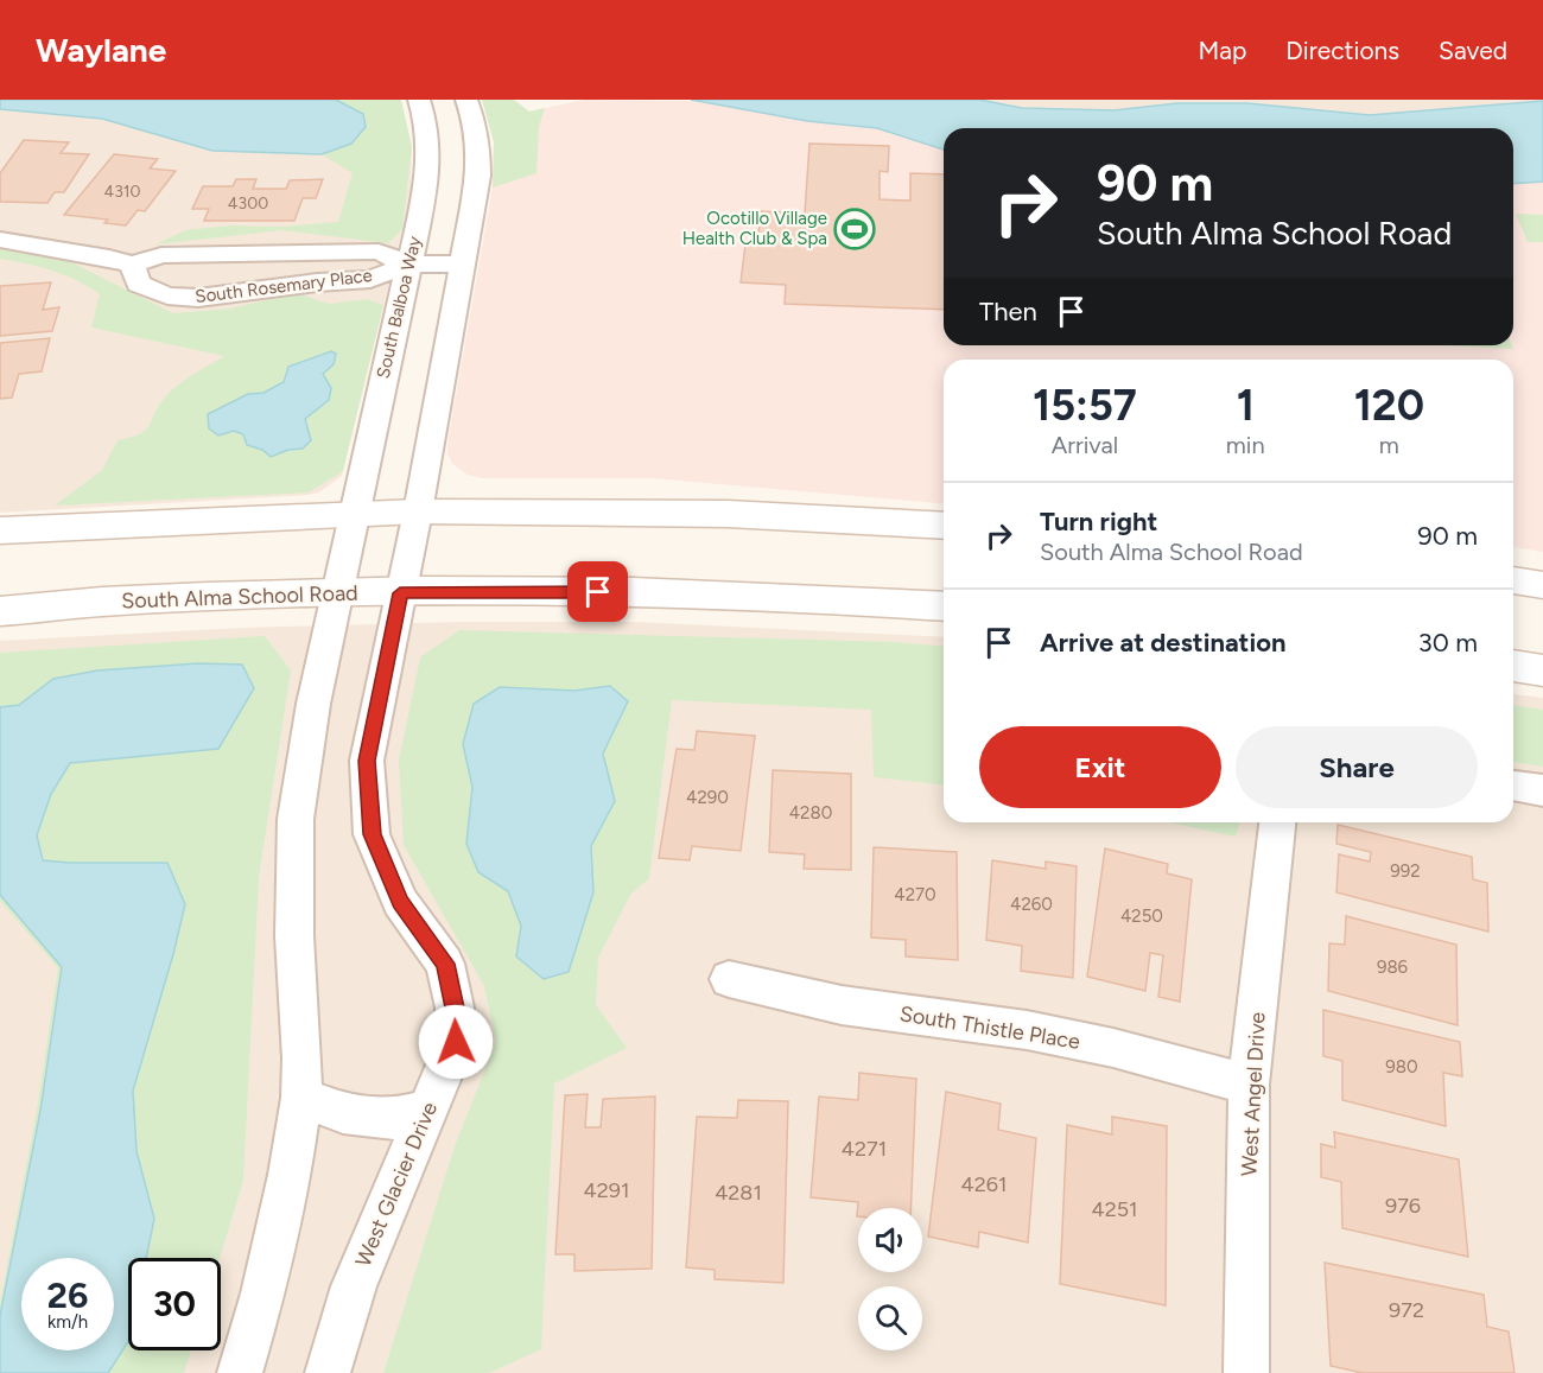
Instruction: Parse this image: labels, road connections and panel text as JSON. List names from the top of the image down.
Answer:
{
  "streets": {
    "main road": ["South Alma School Road"],
    "street": [
      "South Rosemary Place",
      "South Balboa Way",
      "South Thistle Place",
      "West Angel Drive",
      "West Glacier Drive"
    ]
  },
  "crossings": [
    ["South Rosemary Place", "South Balboa Way"],
    ["South Balboa Way", "South Alma School Road"],
    ["South Alma School Road", "West Glacier Drive"],
    ["South Thistle Place", "West Angel Drive"]
  ],
  "places": {
    "sports": ["Ocotillo Village Health Club & Spa"]
  },
  "house_numbers": [
    "4310",
    "4300",
    "4290",
    "4280",
    "992",
    "4270",
    "4260",
    "4250",
    "986",
    "980",
    "4271",
    "4261",
    "4291",
    "4281",
    "976",
    "4251",
    "972"
  ],
  "page": {
    "header": "Waylane",
    "nav": ["Map", "Directions", "Saved"],
    "turn": ["90 m", "South Alma School Road"],
    "then": "Then",
    "eta": [
      "15:57",
      "Arrival",
      "1",
      "min",
      "120",
      "m"
    ],
    "list": [
      {
        "name": "Turn right",
        "note": "South Alma School Road",
        "value": "90 m"
      },
      {
        "name": "Arrive at destination",
        "value": "30 m"
      }
    ],
    "buttons": ["Exit", "Share"],
    "speed": "26 km/h",
    "limit": "30"
  }
}
